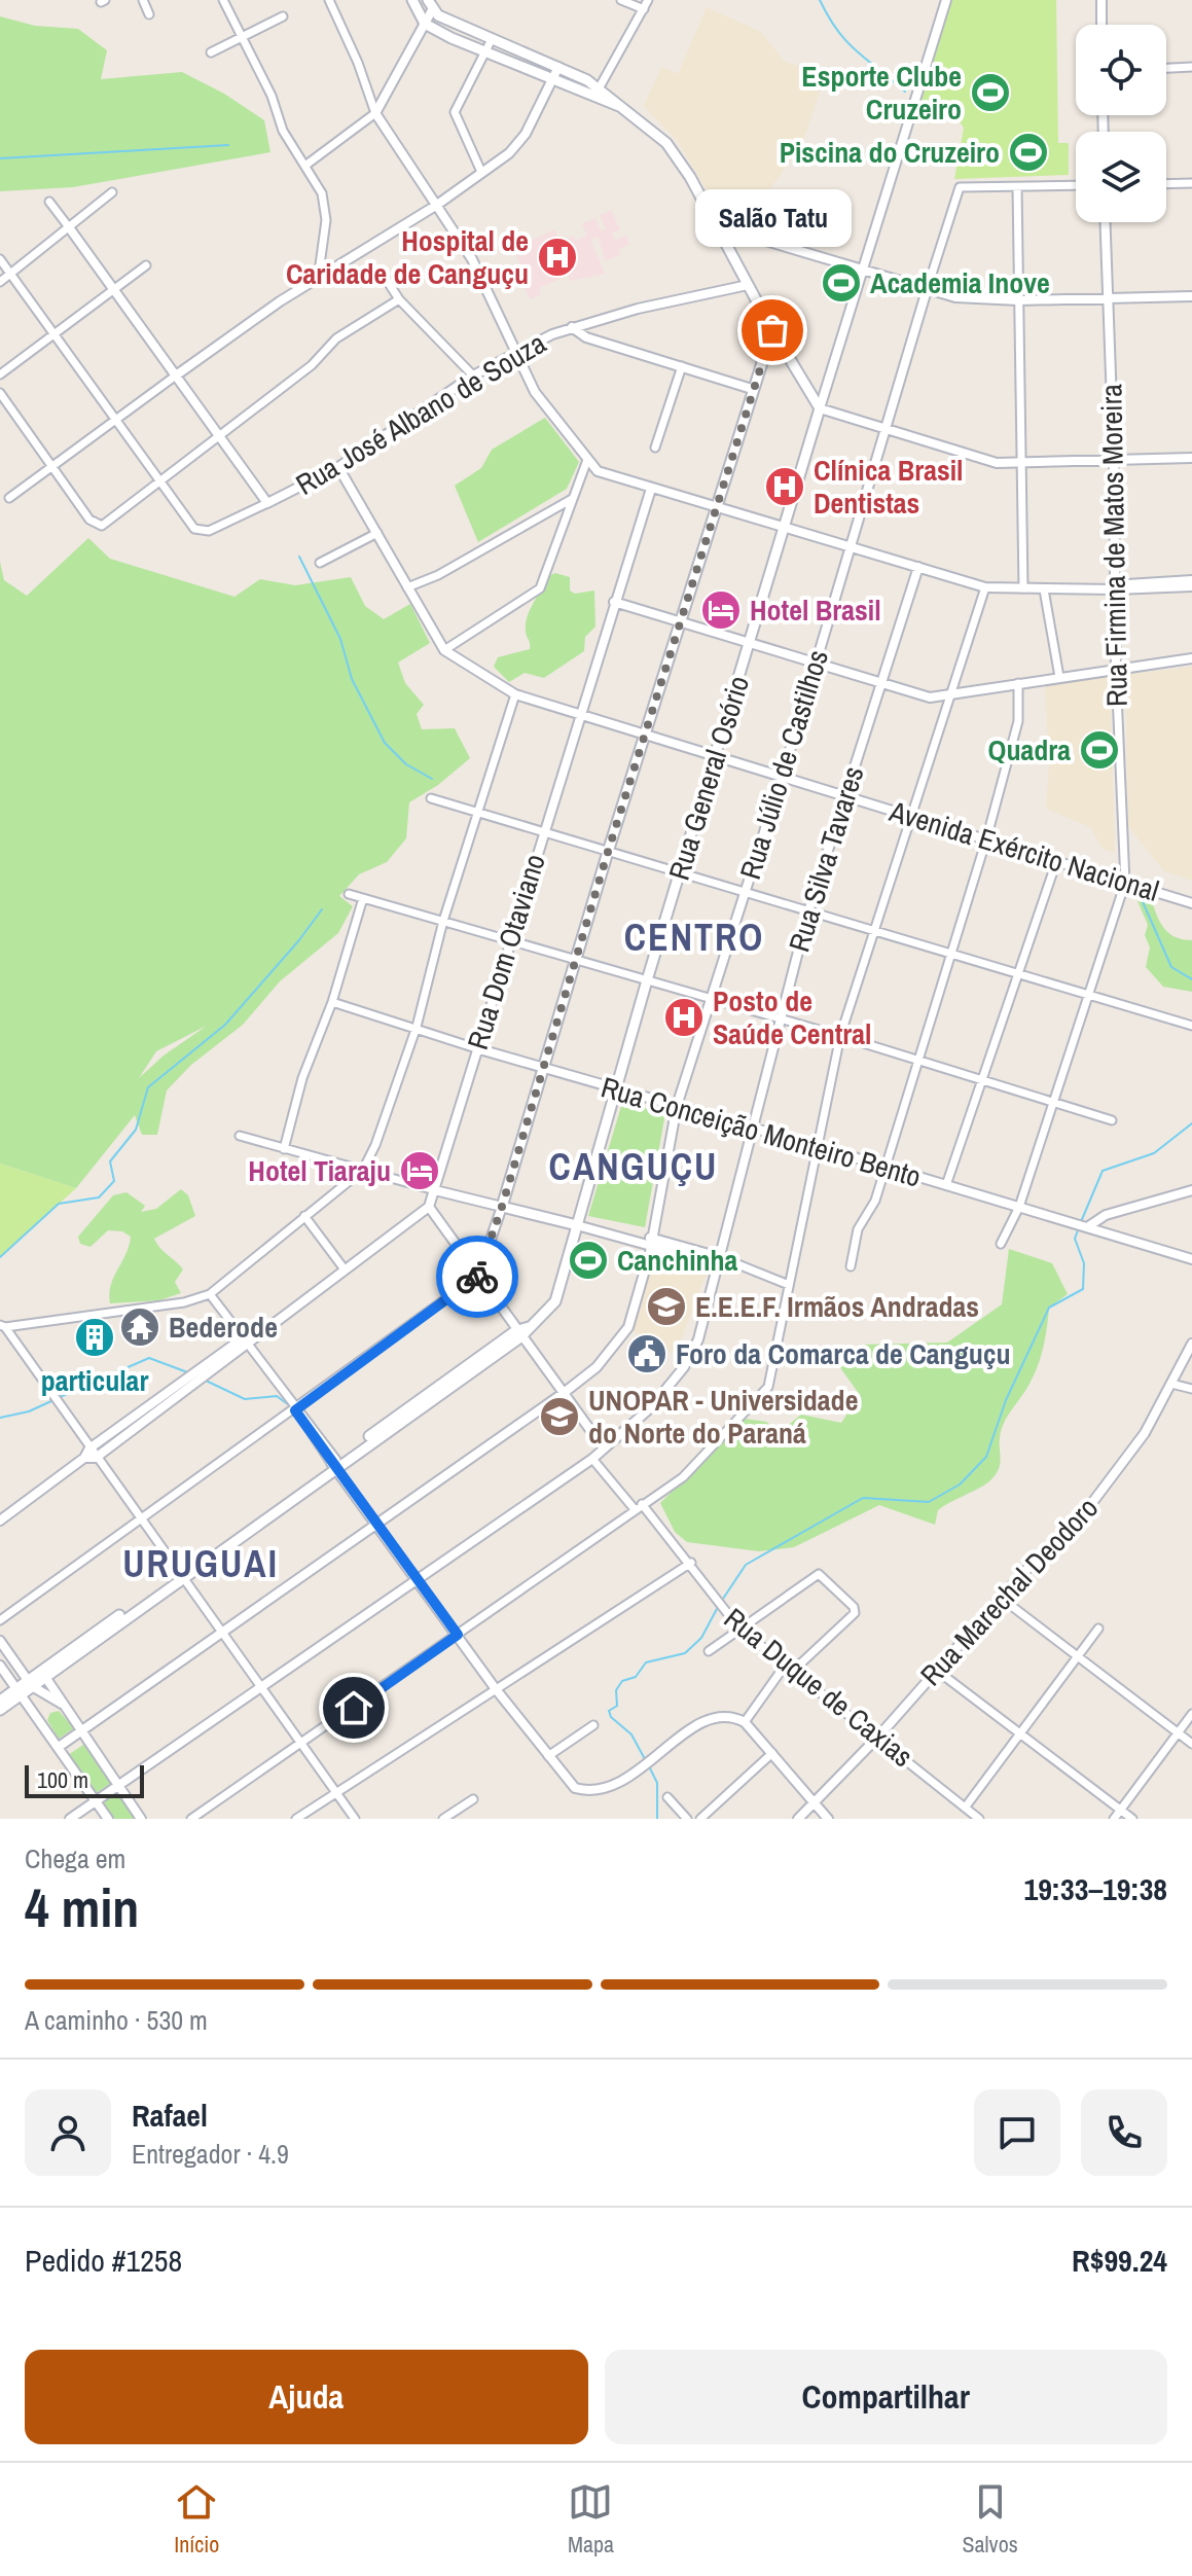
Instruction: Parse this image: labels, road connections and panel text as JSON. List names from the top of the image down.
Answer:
{
  "streets": {
    "main road": ["Rua General Osório"],
    "street": [
      "Rua José Albano de Souza",
      "Rua Firmina de Matos Moreira",
      "Rua Júlio de Castilhos",
      "Avenida Exército Nacional",
      "Rua Silva Tavares",
      "Rua Dom Otaviano",
      "Rua Conceição Monteiro Bento",
      "Rua Marechal Deodoro",
      "Rua Duque de Caxias"
    ]
  },
  "crossings": [
    ["Rua Firmina de Matos Moreira", "Avenida Exército Nacional"],
    ["Rua Júlio de Castilhos", "Avenida Exército Nacional"],
    ["Rua Júlio de Castilhos", "Rua Conceição Monteiro Bento"],
    ["Rua General Osório", "Avenida Exército Nacional"],
    ["Rua General Osório", "Rua Conceição Monteiro Bento"],
    ["Avenida Exército Nacional", "Rua Silva Tavares"],
    ["Avenida Exército Nacional", "Rua Dom Otaviano"],
    ["Rua Silva Tavares", "Rua Conceição Monteiro Bento"],
    ["Rua Silva Tavares", "Rua Duque de Caxias"],
    ["Rua Dom Otaviano", "Rua Conceição Monteiro Bento"],
    ["Rua Marechal Deodoro", "Rua Duque de Caxias"]
  ],
  "districts": ["CENTRO", "CANGUÇU", "URUGUAI"],
  "places": {
    "sports": [
      "Esporte Clube Cruzeiro",
      "Piscina do Cruzeiro",
      "Academia Inove",
      "Quadra",
      "Canchinha"
    ],
    "hospital": ["Hospital de Caridade de Canguçu", "Clínica Brasil Dentistas", "Posto de Saúde Central"],
    "other": ["Salão Tatu"],
    "hotel": ["Hotel Brasil", "Hotel Tiaraju"],
    "school or university": ["E.E.E.F. Irmãos Andradas", "UNOPAR - Universidade do Norte do Paraná"],
    "temple": ["Bederode"],
    "building": ["particular"],
    "public building": ["Foro da Comarca de Canguçu"]
  },
  "scale_bar": "100 m",
  "page": {
    "bubble": "Salão Tatu",
    "scale": "100 m",
    "heading": ["4 min", "Chega em", "19:33–19:38"],
    "panel": [
      "Rafael",
      "Entregador · 4.9",
      "Pedido #1258",
      "R$99.24"
    ],
    "bar": "A caminho · 530 m",
    "buttons": ["Ajuda", "Compartilhar"],
    "tabs": ["Início", "Mapa", "Salvos"]
  }
}
